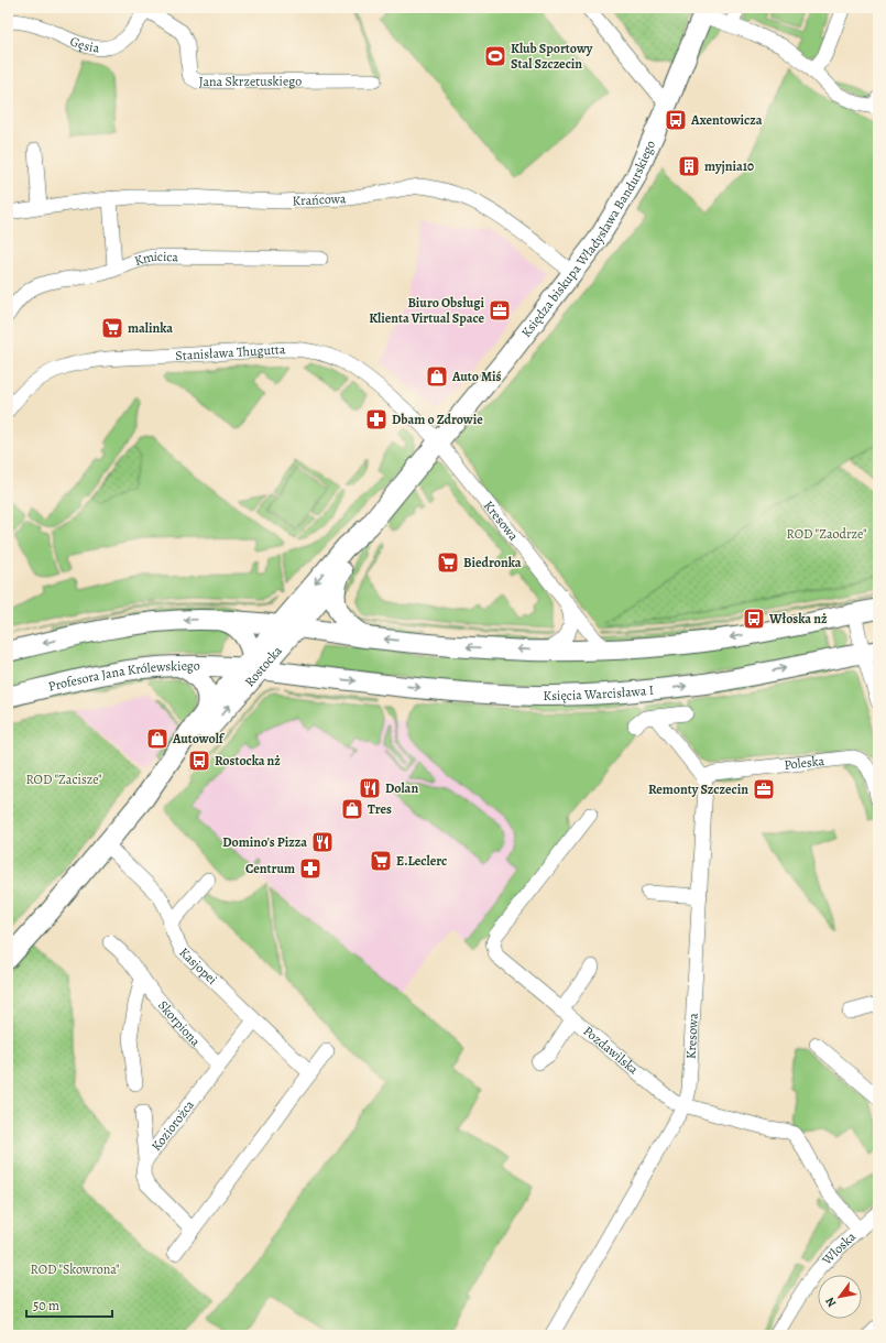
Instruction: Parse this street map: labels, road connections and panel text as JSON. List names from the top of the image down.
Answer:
{
  "streets": {
    "street": [
      "Gęsia",
      "Jana Skrzetuskiego",
      "Krańcowa",
      "Księdza biskupa Władysława Bandurskiego",
      "Kmicica",
      "Stanisława Thugutta",
      "Kresowa",
      "Rostocka",
      "Profesora Jana Królewskiego",
      "Księcia Warcisława I",
      "Poleska",
      "Kasjopei",
      "Skorpiona",
      "Pozdawilska",
      "Koziorożca",
      "Włoska"
    ]
  },
  "crossings": [
    ["Gęsia", "Jana Skrzetuskiego"],
    ["Krańcowa", "Księdza biskupa Władysława Bandurskiego"],
    ["Księdza biskupa Władysława Bandurskiego", "Stanisława Thugutta"],
    ["Księdza biskupa Władysława Bandurskiego", "Kresowa"],
    ["Księdza biskupa Władysława Bandurskiego", "Rostocka"],
    ["Stanisława Thugutta", "Kresowa"],
    ["Stanisława Thugutta", "Rostocka"],
    ["Kresowa", "Rostocka"],
    ["Kresowa", "Poleska"],
    ["Kresowa", "Pozdawilska"],
    ["Rostocka", "Profesora Jana Królewskiego"],
    ["Rostocka", "Księcia Warcisława I"],
    ["Rostocka", "Kasjopei"],
    ["Profesora Jana Królewskiego", "Księcia Warcisława I"],
    ["Kasjopei", "Koziorożca"],
    ["Skorpiona", "Koziorożca"],
    ["Pozdawilska", "Włoska"]
  ],
  "parks": ["ROD \"Zaodrze\"", "ROD \"Zacisze\"", "ROD \"Skowrona\""],
  "places": {
    "sports": ["Klub Sportowy Stal Szczecin"],
    "bus stop": ["Axentowicza", "Włoska nż", "Rostocka nż"],
    "building": ["myjnia10"],
    "office": ["Biuro Obsługi Klienta Virtual Space", "Remonty Szczecin"],
    "supermarket": ["malinka", "Biedronka", "E.Leclerc"],
    "shop": ["Auto Miś", "Autowolf", "Tres"],
    "pharmacy": ["Dbam o Zdrowie", "Centrum"],
    "restaurant": ["Dolan", "Domino's Pizza"]
  },
  "scale_bar": "50 m",
  "north": "bottom left"
}
